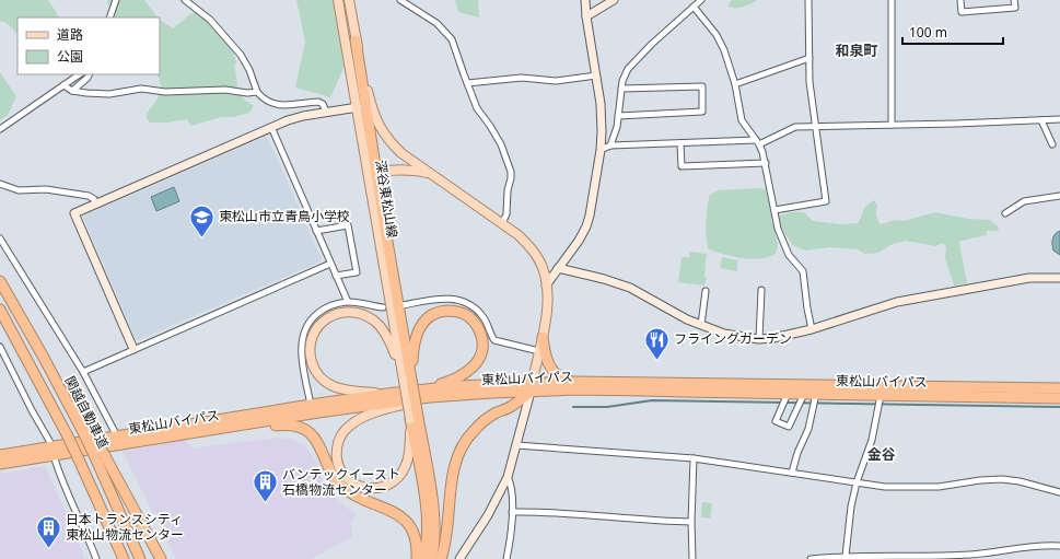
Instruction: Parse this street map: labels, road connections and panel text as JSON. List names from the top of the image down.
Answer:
{
  "streets": {
    "highway": ["東松山バイパス", "関越自動車道"],
    "main road": ["深谷東松山線"]
  },
  "crossings": [
    ["深谷東松山線", "東松山バイパス"]
  ],
  "districts": ["和泉町", "金谷"],
  "places": {
    "school or university": ["東松山市立青鳥小学校"],
    "restaurant": ["フライングガーデン"],
    "building": ["バンテックイースト 石橋物流センター", "日本トランスシティ 東松山物流センター"]
  },
  "legend": ["道路", "公園"],
  "scale_bar": "100 m"
}
